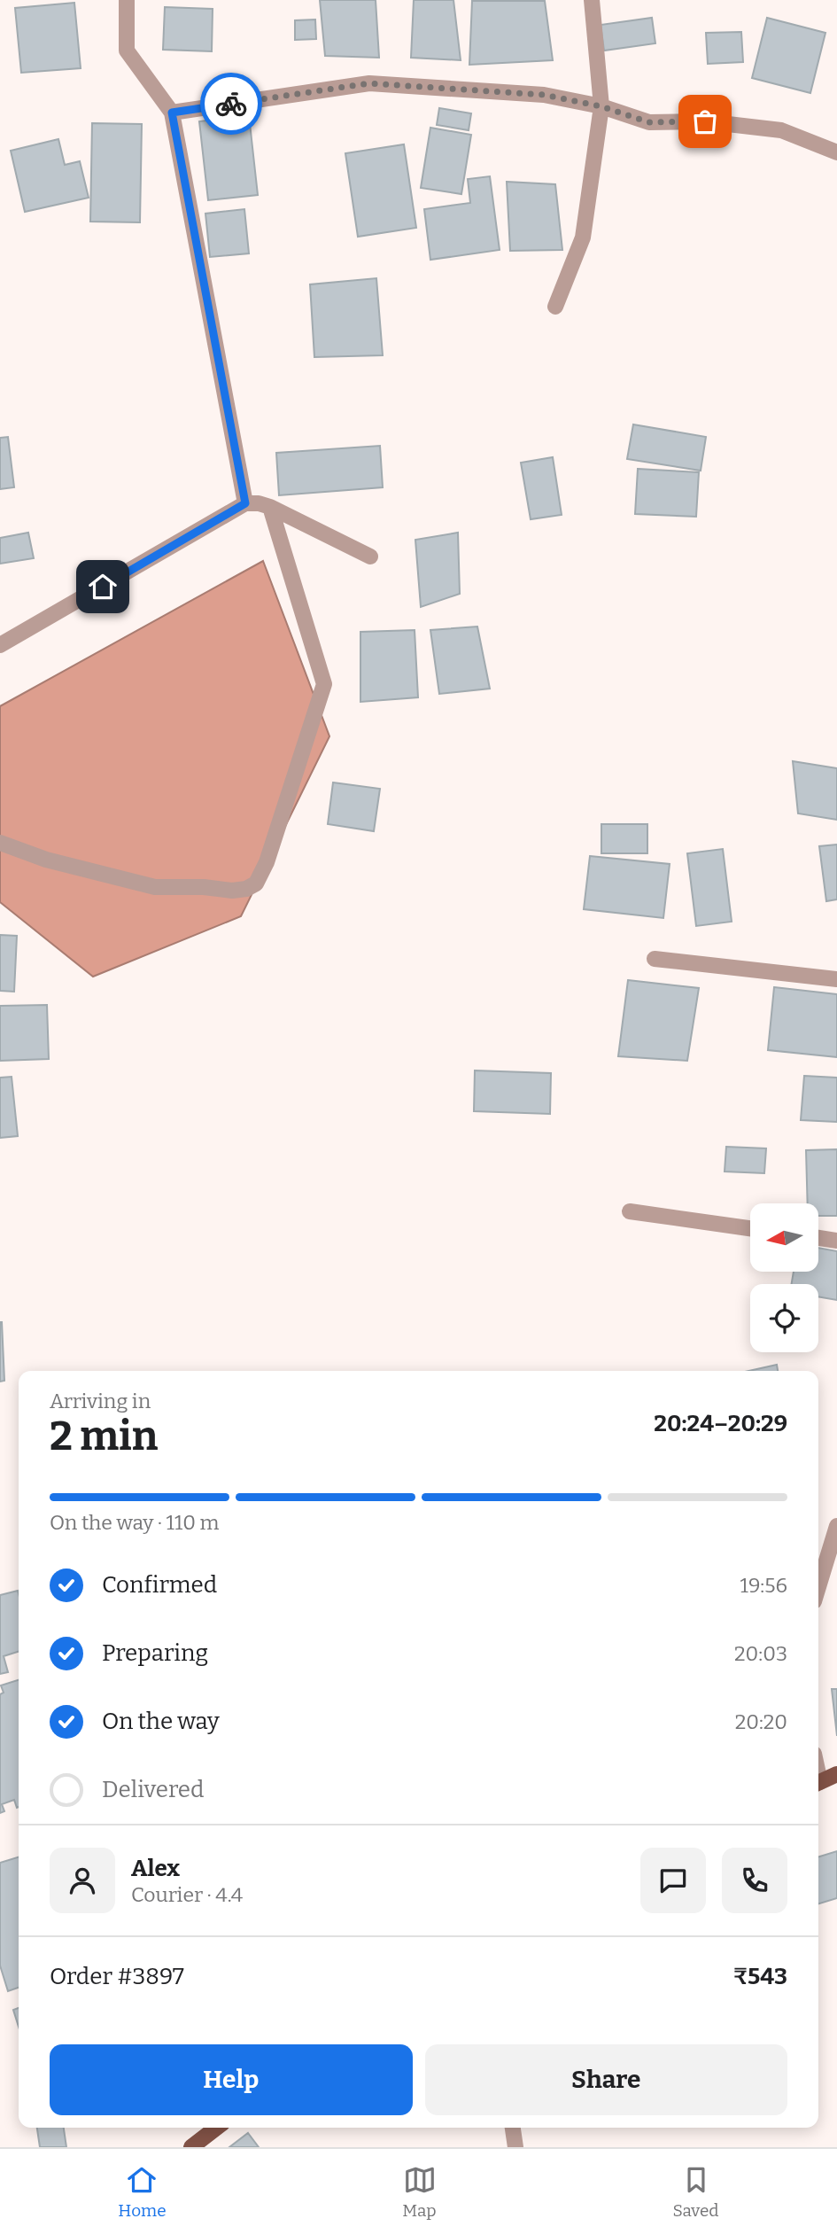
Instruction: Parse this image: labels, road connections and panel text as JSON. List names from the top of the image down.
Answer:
{
  "north": "left",
  "page": {
    "heading": ["2 min", "Arriving in", "20:24–20:29"],
    "panel": [
      "Alex",
      "Courier · 4.4",
      "Order #3897",
      "₹543"
    ],
    "bar": "On the way · 110 m",
    "list": [
      ["Confirmed", "19:56"],
      ["Preparing", "20:03"],
      ["On the way", "20:20"],
      "Delivered"
    ],
    "buttons": ["Help", "Share"],
    "tabs": ["Home", "Map", "Saved"]
  }
}
